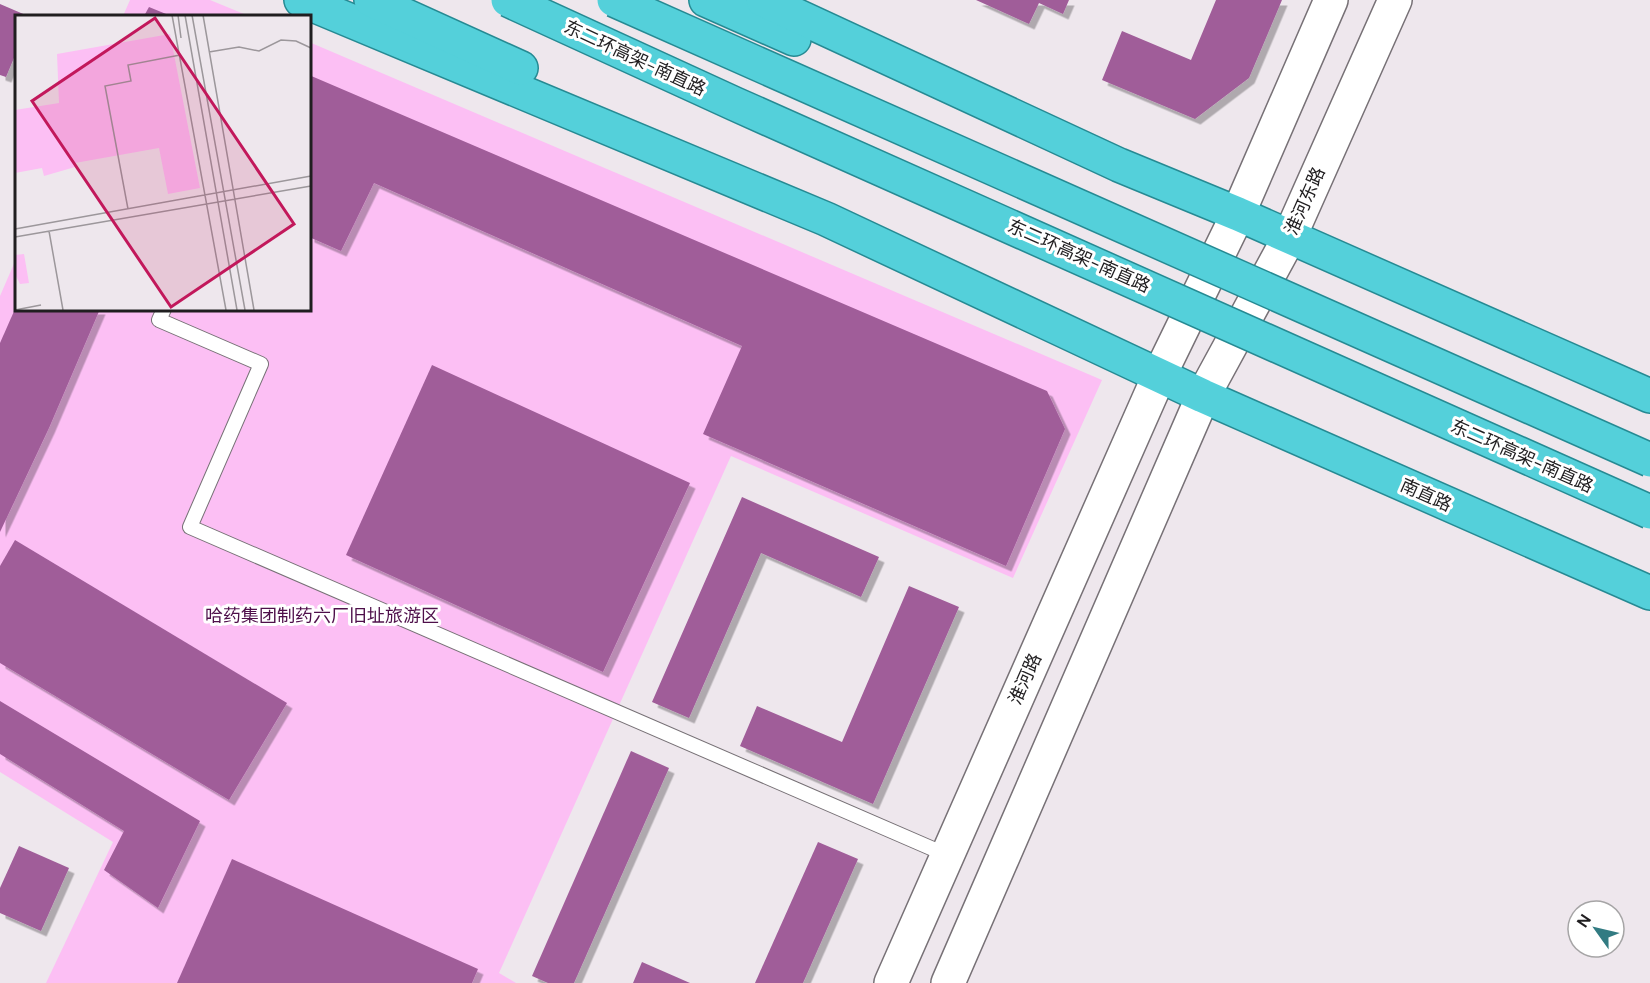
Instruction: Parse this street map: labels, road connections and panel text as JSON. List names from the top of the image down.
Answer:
{
  "streets": {
    "highway": ["东二环高架-南直路", "南直路"],
    "main road": ["淮河东路", "淮河路"]
  },
  "crossings": [
    ["淮河东路", "南直路"],
    ["南直路", "淮河路"]
  ],
  "parks": ["哈药集团制药六厂旧址旅游区"],
  "north": "top left"
}
